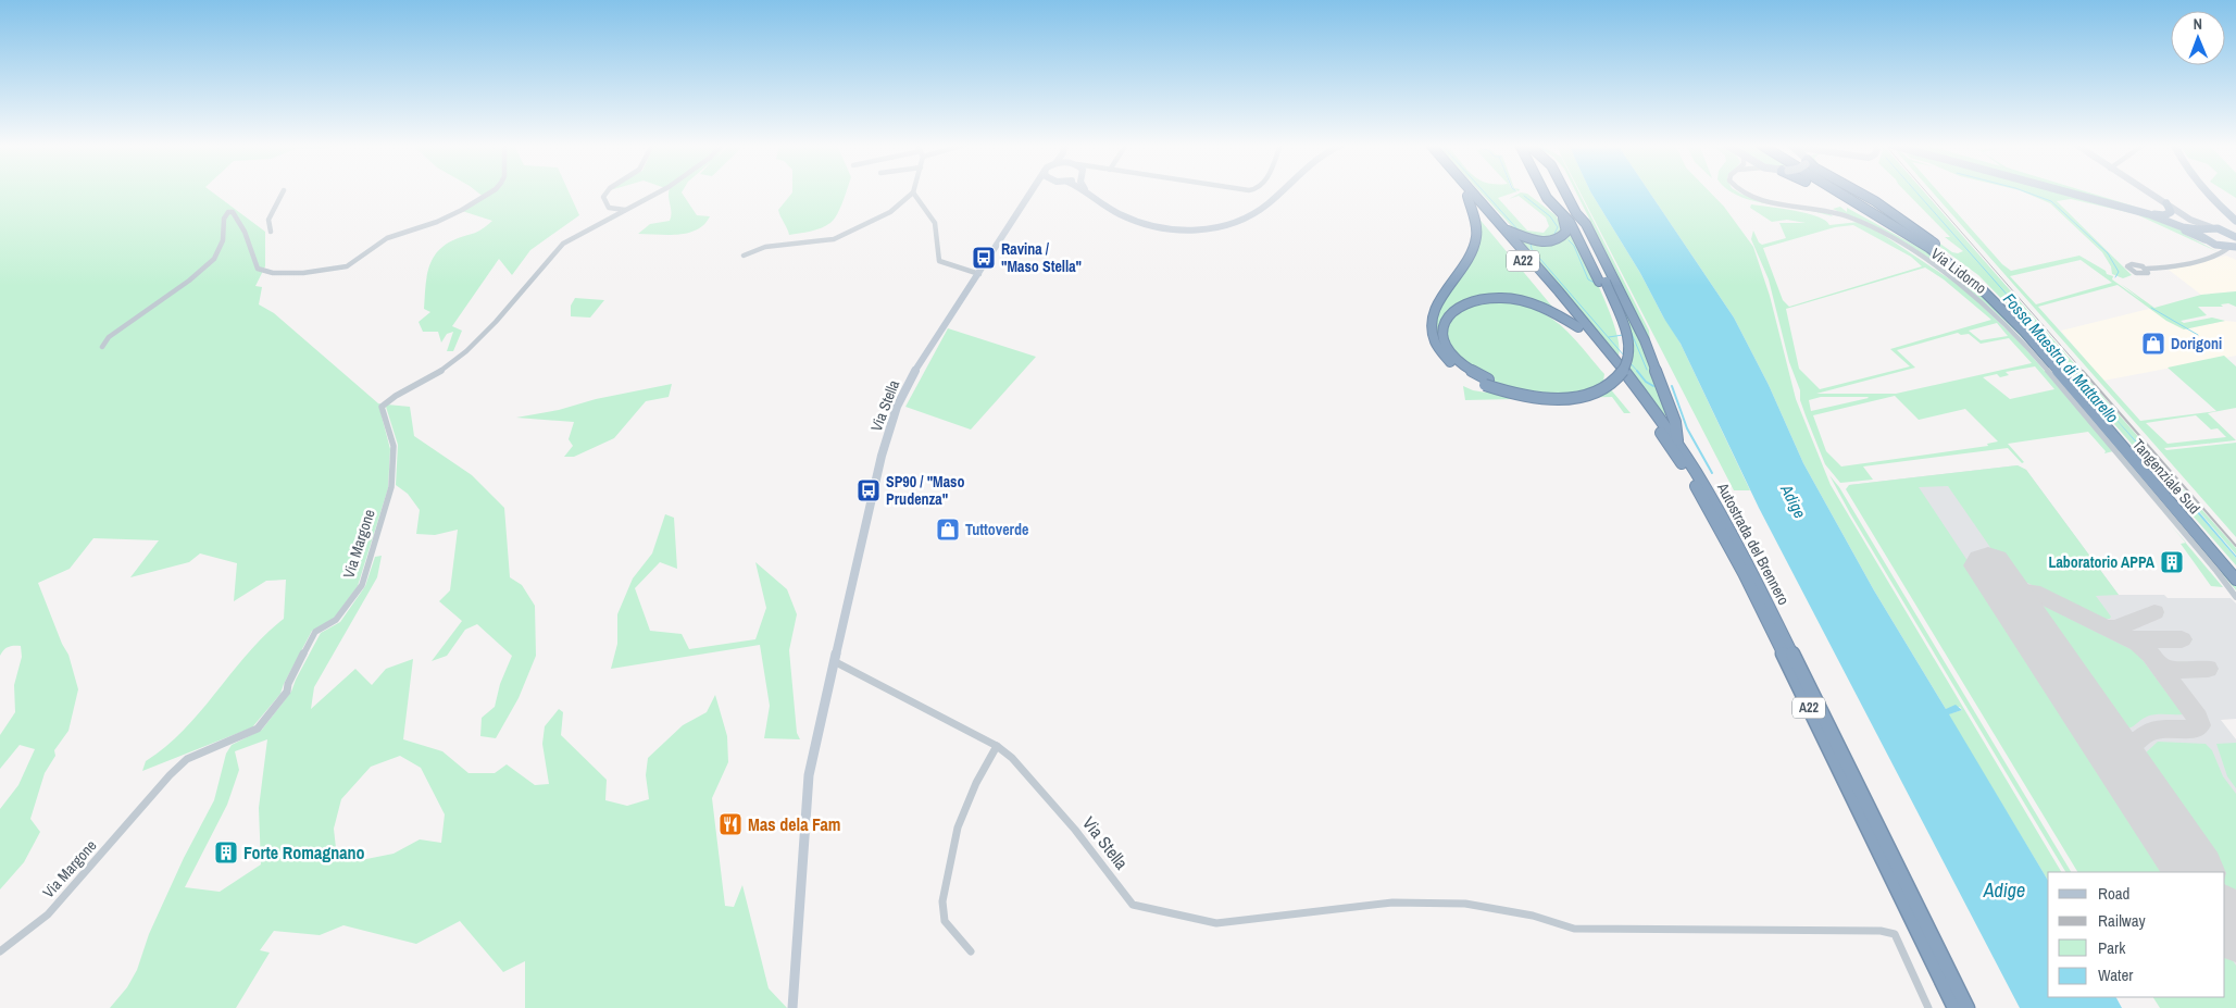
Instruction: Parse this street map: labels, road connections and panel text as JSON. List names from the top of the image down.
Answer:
{
  "streets": {
    "highway": ["A22", "Tangenziale Sud", "Autostrada del Brennero"],
    "main road": ["Via Stella"],
    "street": ["Via Lidorno", "Via Margone"]
  },
  "water": ["Fossa Maestra di Mattarello", "Adige"],
  "places": {
    "bus stop": ["Ravina / \"Maso Stella\"", "SP90 / \"Maso Prudenza\""],
    "shop": ["Dorigoni", "Tuttoverde"],
    "building": ["Laboratorio APPA", "Forte Romagnano"],
    "restaurant": ["Mas dela Fam"]
  },
  "legend": [
    "Road",
    "Railway",
    "Park",
    "Water"
  ],
  "north": "top"
}
